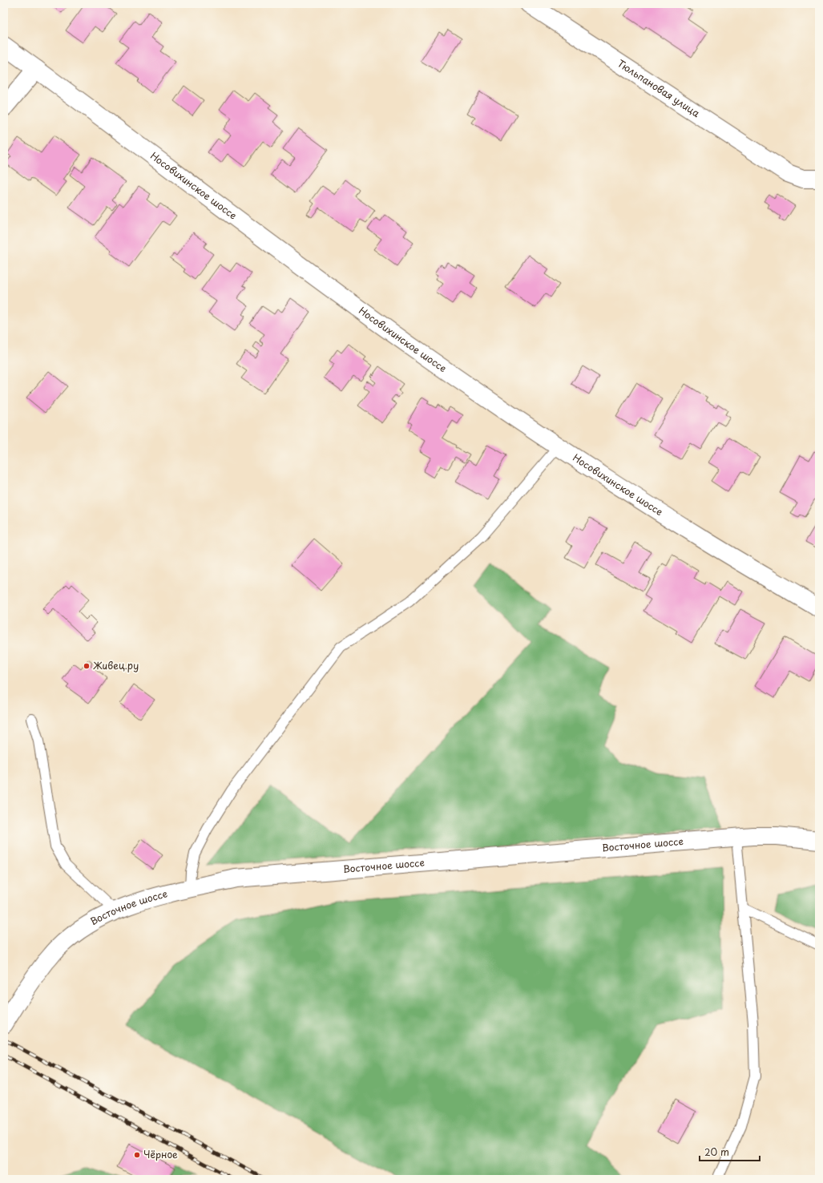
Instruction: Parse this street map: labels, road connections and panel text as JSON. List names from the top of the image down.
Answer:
{
  "streets": {
    "main road": ["Тюльпановая улица", "Носовихинское шоссе", "Восточное шоссе"]
  },
  "places": ["Живец.ру", "Чёрное"],
  "scale_bar": "20 m"
}
